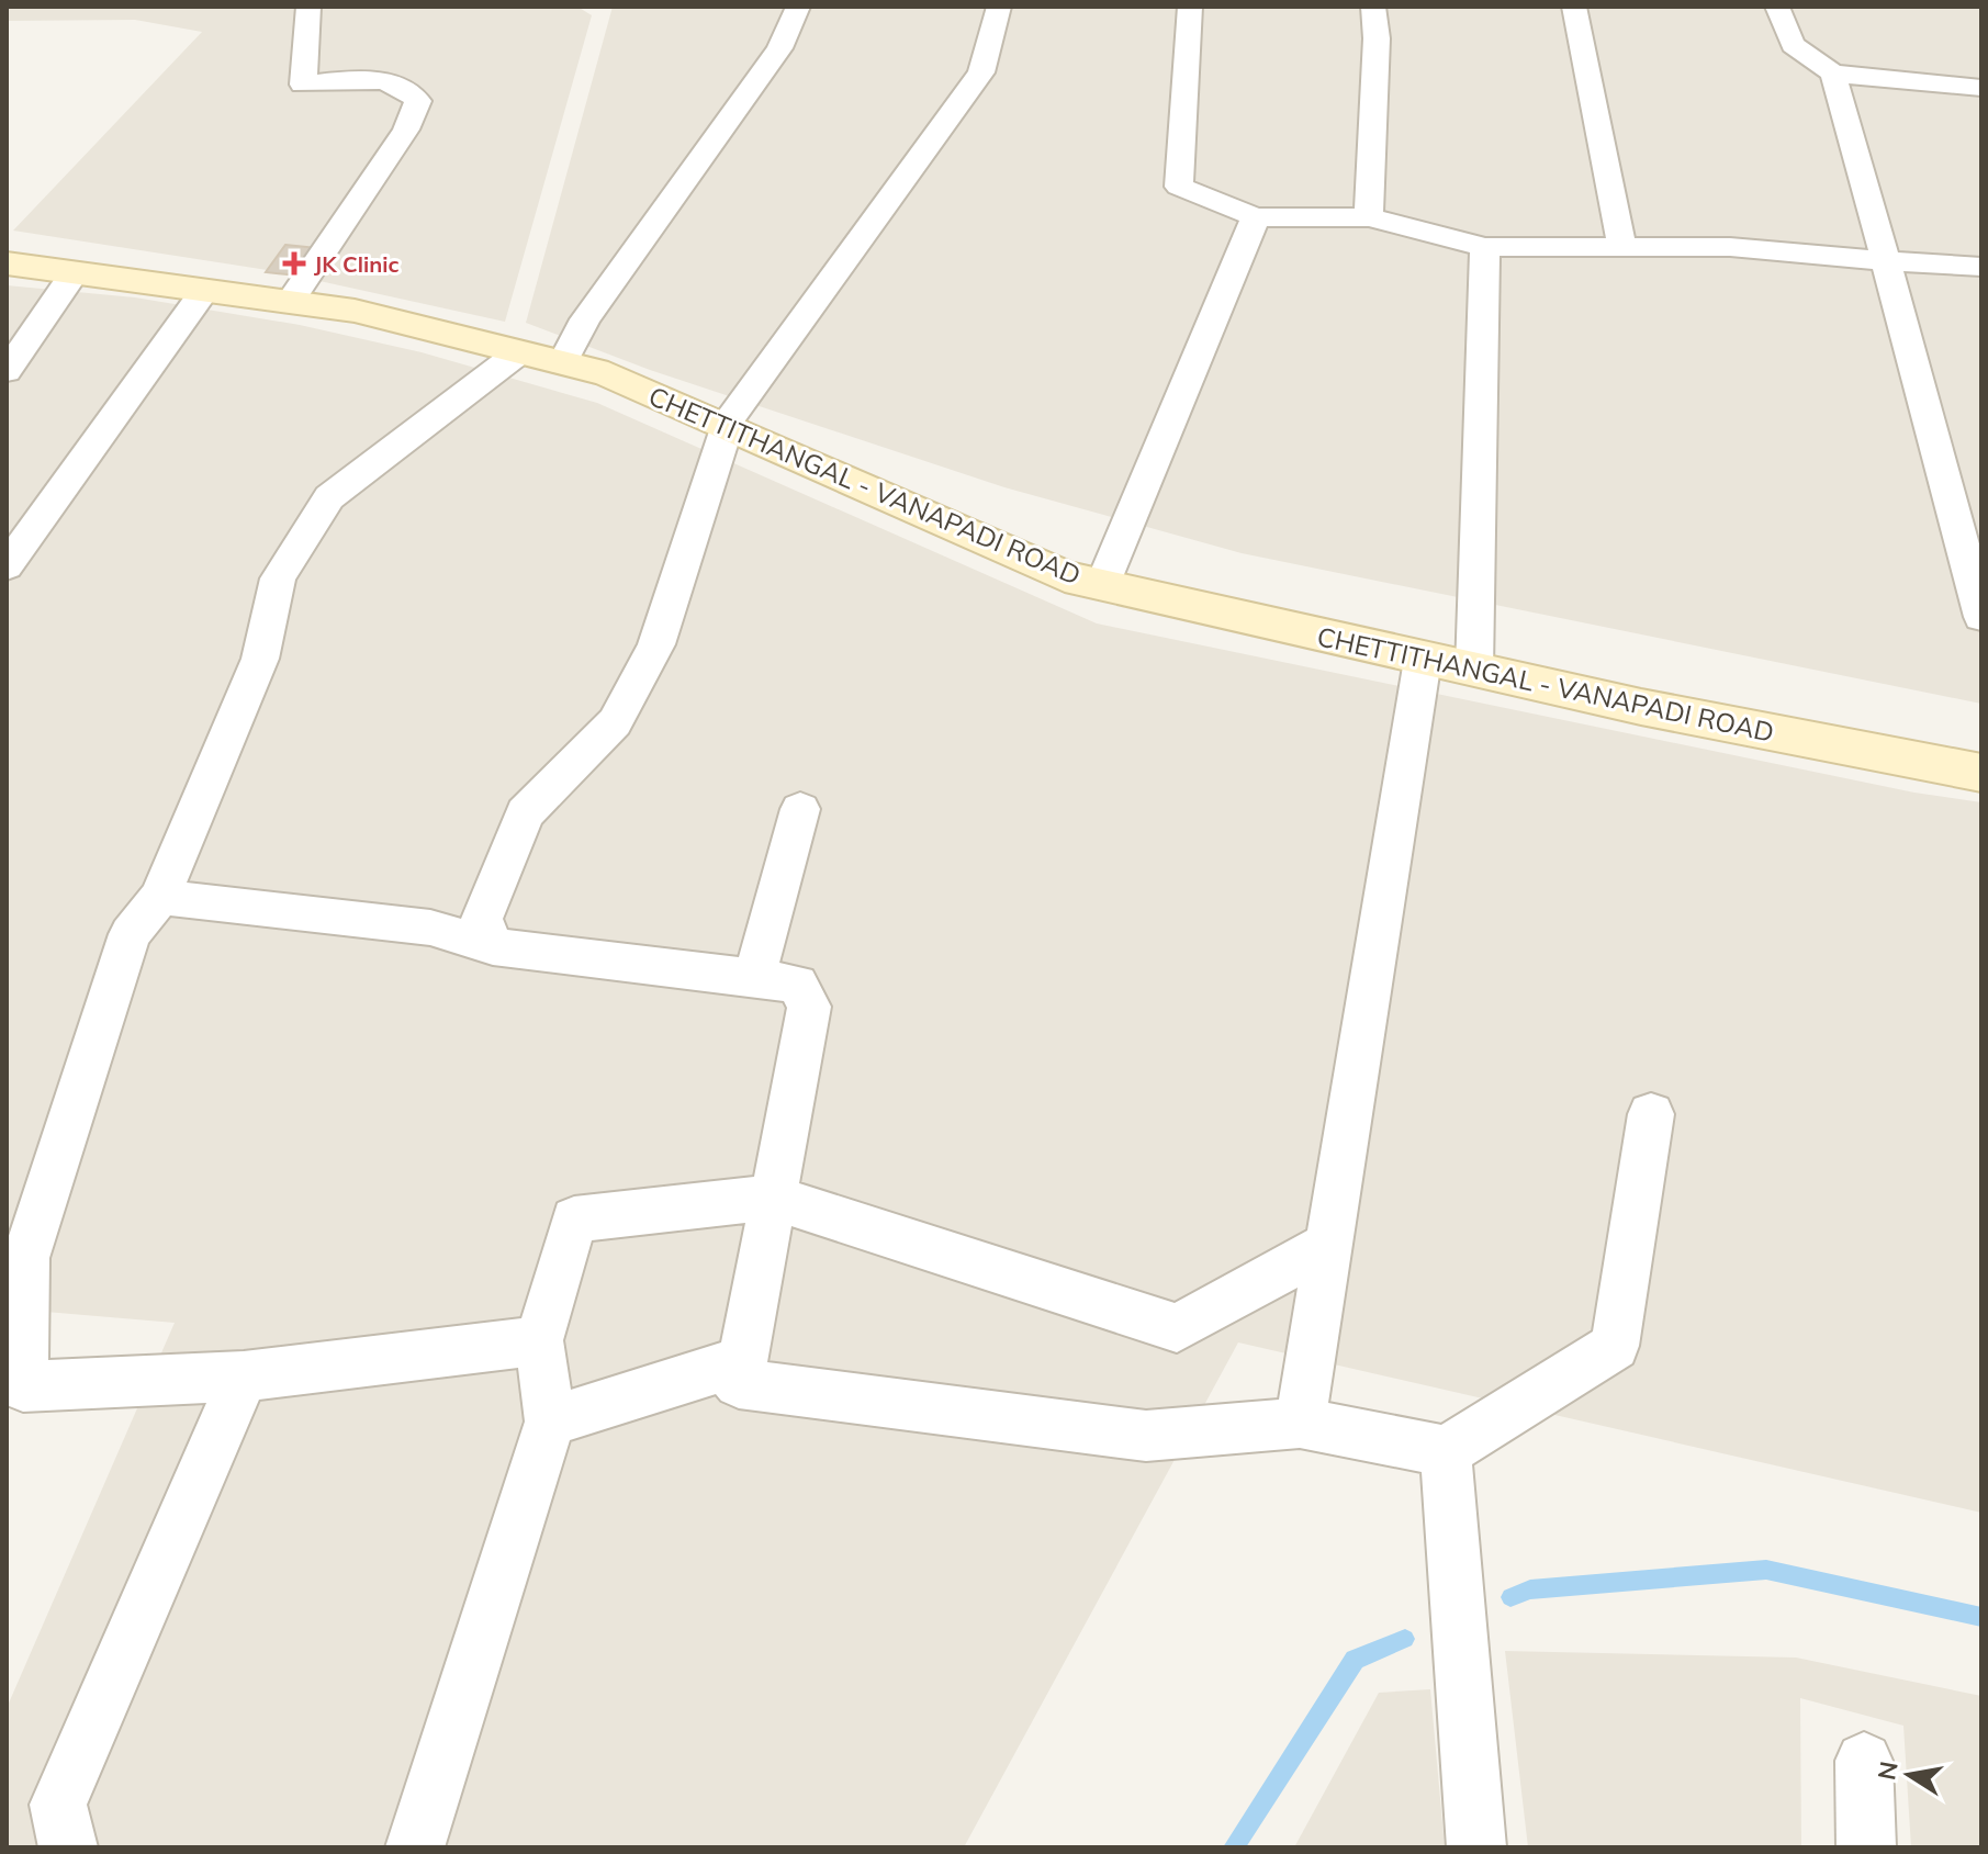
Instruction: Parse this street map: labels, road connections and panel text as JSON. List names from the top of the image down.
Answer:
{
  "streets": {
    "street": ["CHETTITHANGAL - VANAPADI ROAD"]
  },
  "places": {
    "health": ["JK Clinic"]
  },
  "north": "left"
}
